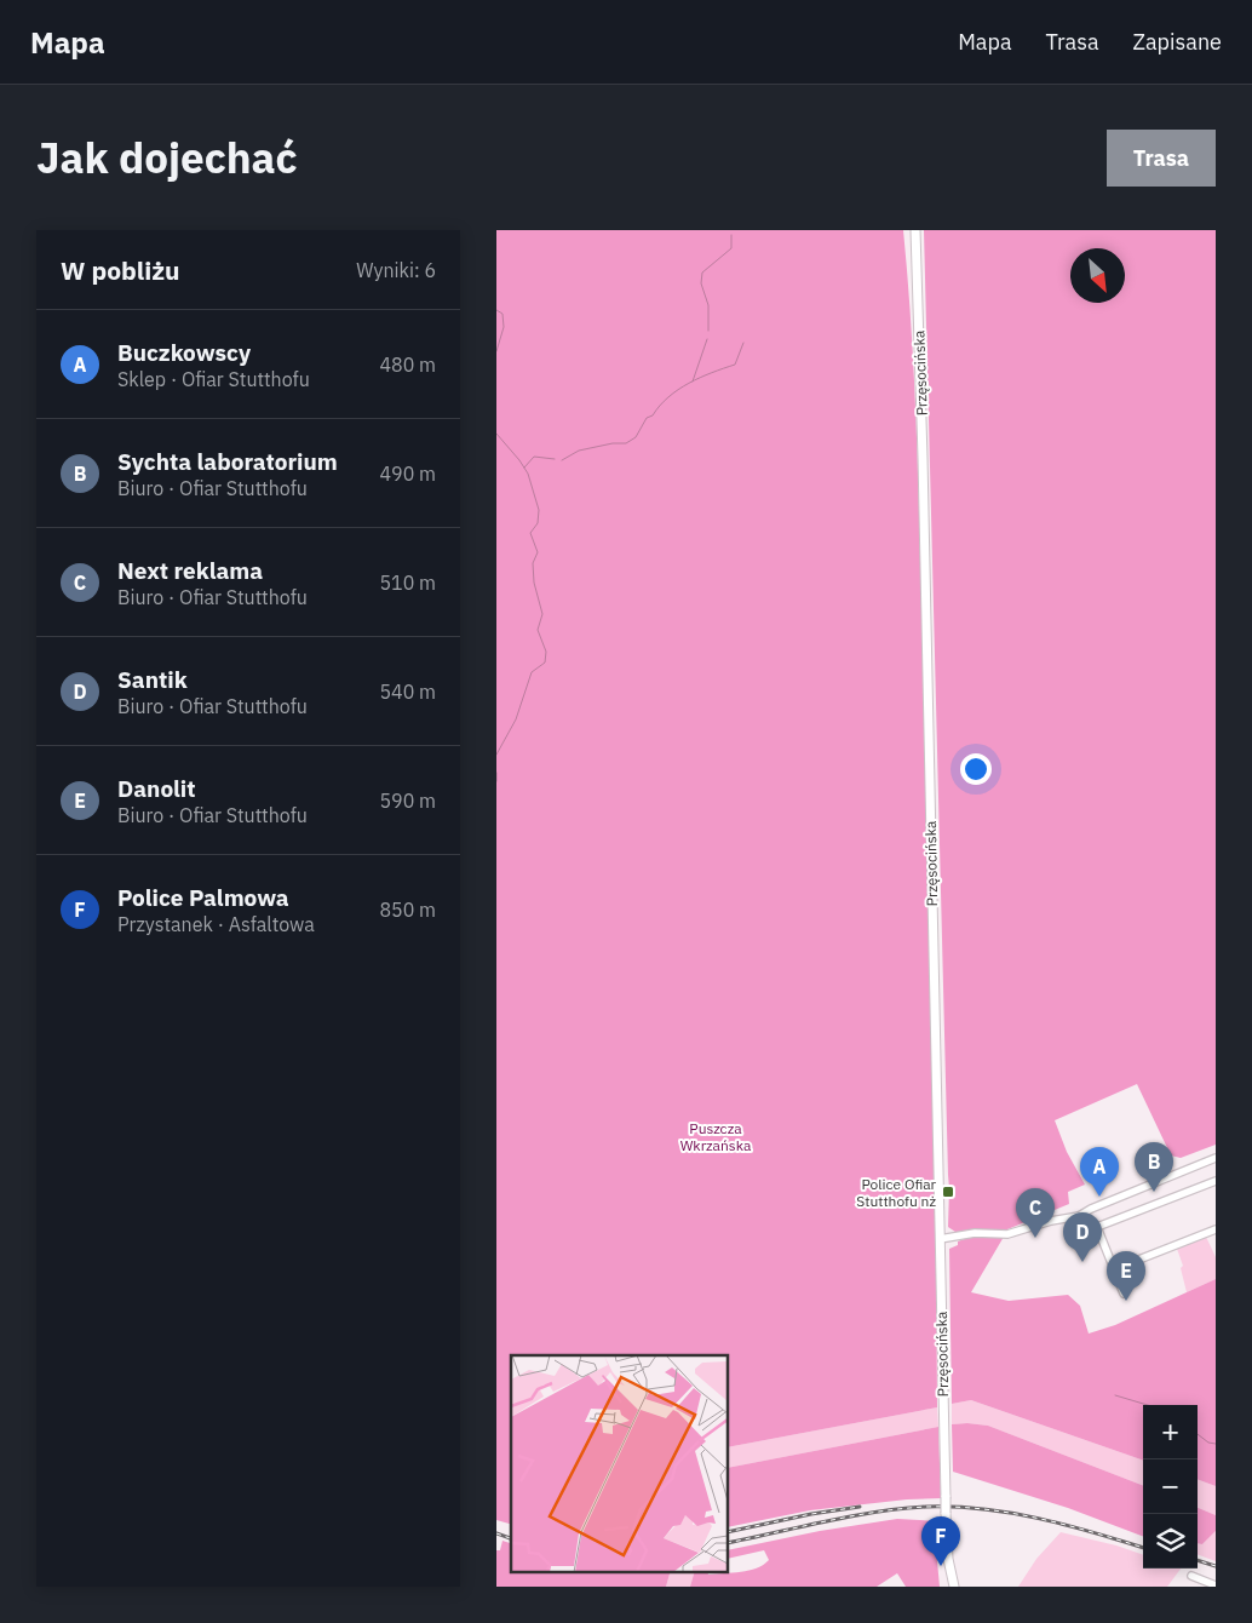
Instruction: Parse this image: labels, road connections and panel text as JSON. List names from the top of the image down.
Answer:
{
  "streets": {
    "street": ["Przęsocińska"]
  },
  "parks": ["Puszcza Wkrzańska"],
  "places": {
    "transit": ["Police Ofiar Stutthofu nż"]
  },
  "north": "bottom right",
  "page": {
    "header": "Mapa",
    "nav": ["Mapa", "Trasa", "Zapisane"],
    "title": "Jak dojechać",
    "buttons": "Trasa",
    "heading": ["W pobliżu", "Wyniki: 6"],
    "list": [
      {
        "mark": "A",
        "name": "Buczkowscy",
        "note": "Sklep · Ofiar Stutthofu",
        "value": "480 m"
      },
      {
        "mark": "B",
        "name": "Sychta laboratorium",
        "note": "Biuro · Ofiar Stutthofu",
        "value": "490 m"
      },
      {
        "mark": "C",
        "name": "Next reklama",
        "note": "Biuro · Ofiar Stutthofu",
        "value": "510 m"
      },
      {
        "mark": "D",
        "name": "Santik",
        "note": "Biuro · Ofiar Stutthofu",
        "value": "540 m"
      },
      {
        "mark": "E",
        "name": "Danolit",
        "note": "Biuro · Ofiar Stutthofu",
        "value": "590 m"
      },
      {
        "mark": "F",
        "name": "Police Palmowa",
        "note": "Przystanek · Asfaltowa",
        "value": "850 m"
      }
    ],
    "pins": [
      "B",
      "A",
      "C",
      "D",
      "E",
      "F"
    ],
    "map_buttons": ["+", "−"]
  }
}
